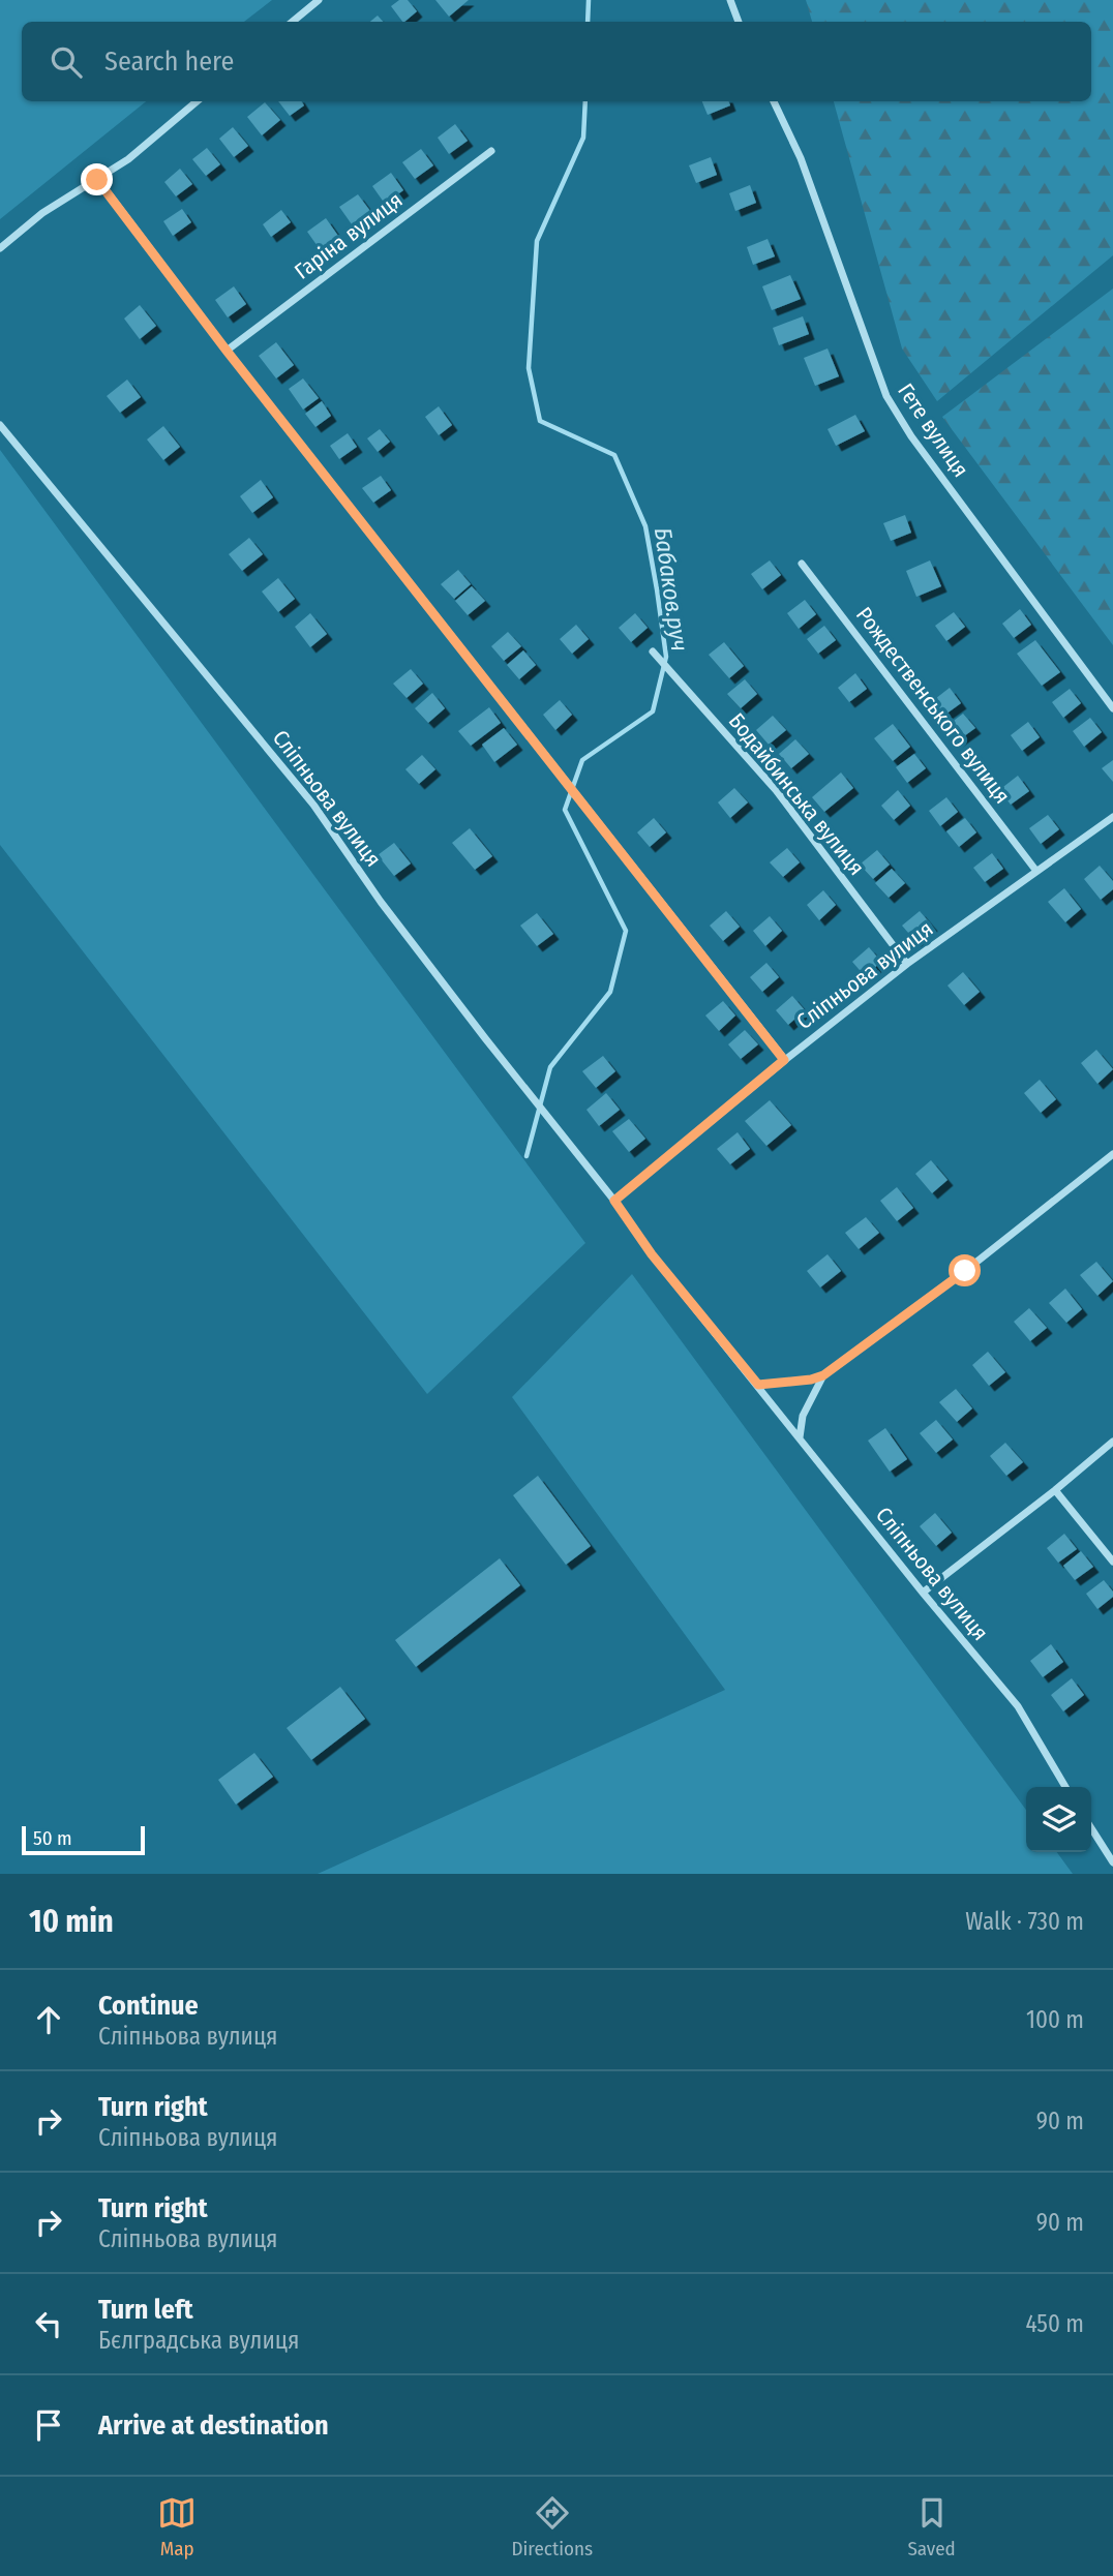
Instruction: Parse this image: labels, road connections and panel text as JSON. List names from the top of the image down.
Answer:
{
  "streets": {
    "street": [
      "Гаріна вулиця",
      "Гете вулиця",
      "Рождественського вулиця",
      "Бодайбинська вулиця",
      "Сліпньова вулиця"
    ]
  },
  "crossings": [
    ["Рождественського вулиця", "Сліпньова вулиця"],
    ["Бодайбинська вулиця", "Сліпньова вулиця"]
  ],
  "water": ["Бабаков.руч"],
  "scale_bar": "50 m",
  "page": {
    "search": "Search here",
    "scale": "50 m",
    "heading": ["10 min", "Walk · 730 m"],
    "list": [
      ["Continue", "Сліпньова вулиця", "100 m"],
      ["Turn right", "Сліпньова вулиця", "90 m"],
      ["Turn right", "Сліпньова вулиця", "90 m"],
      ["Turn left", "Бєлградська вулиця", "450 m"],
      "Arrive at destination"
    ],
    "nav": ["Map", "Directions", "Saved"]
  }
}
